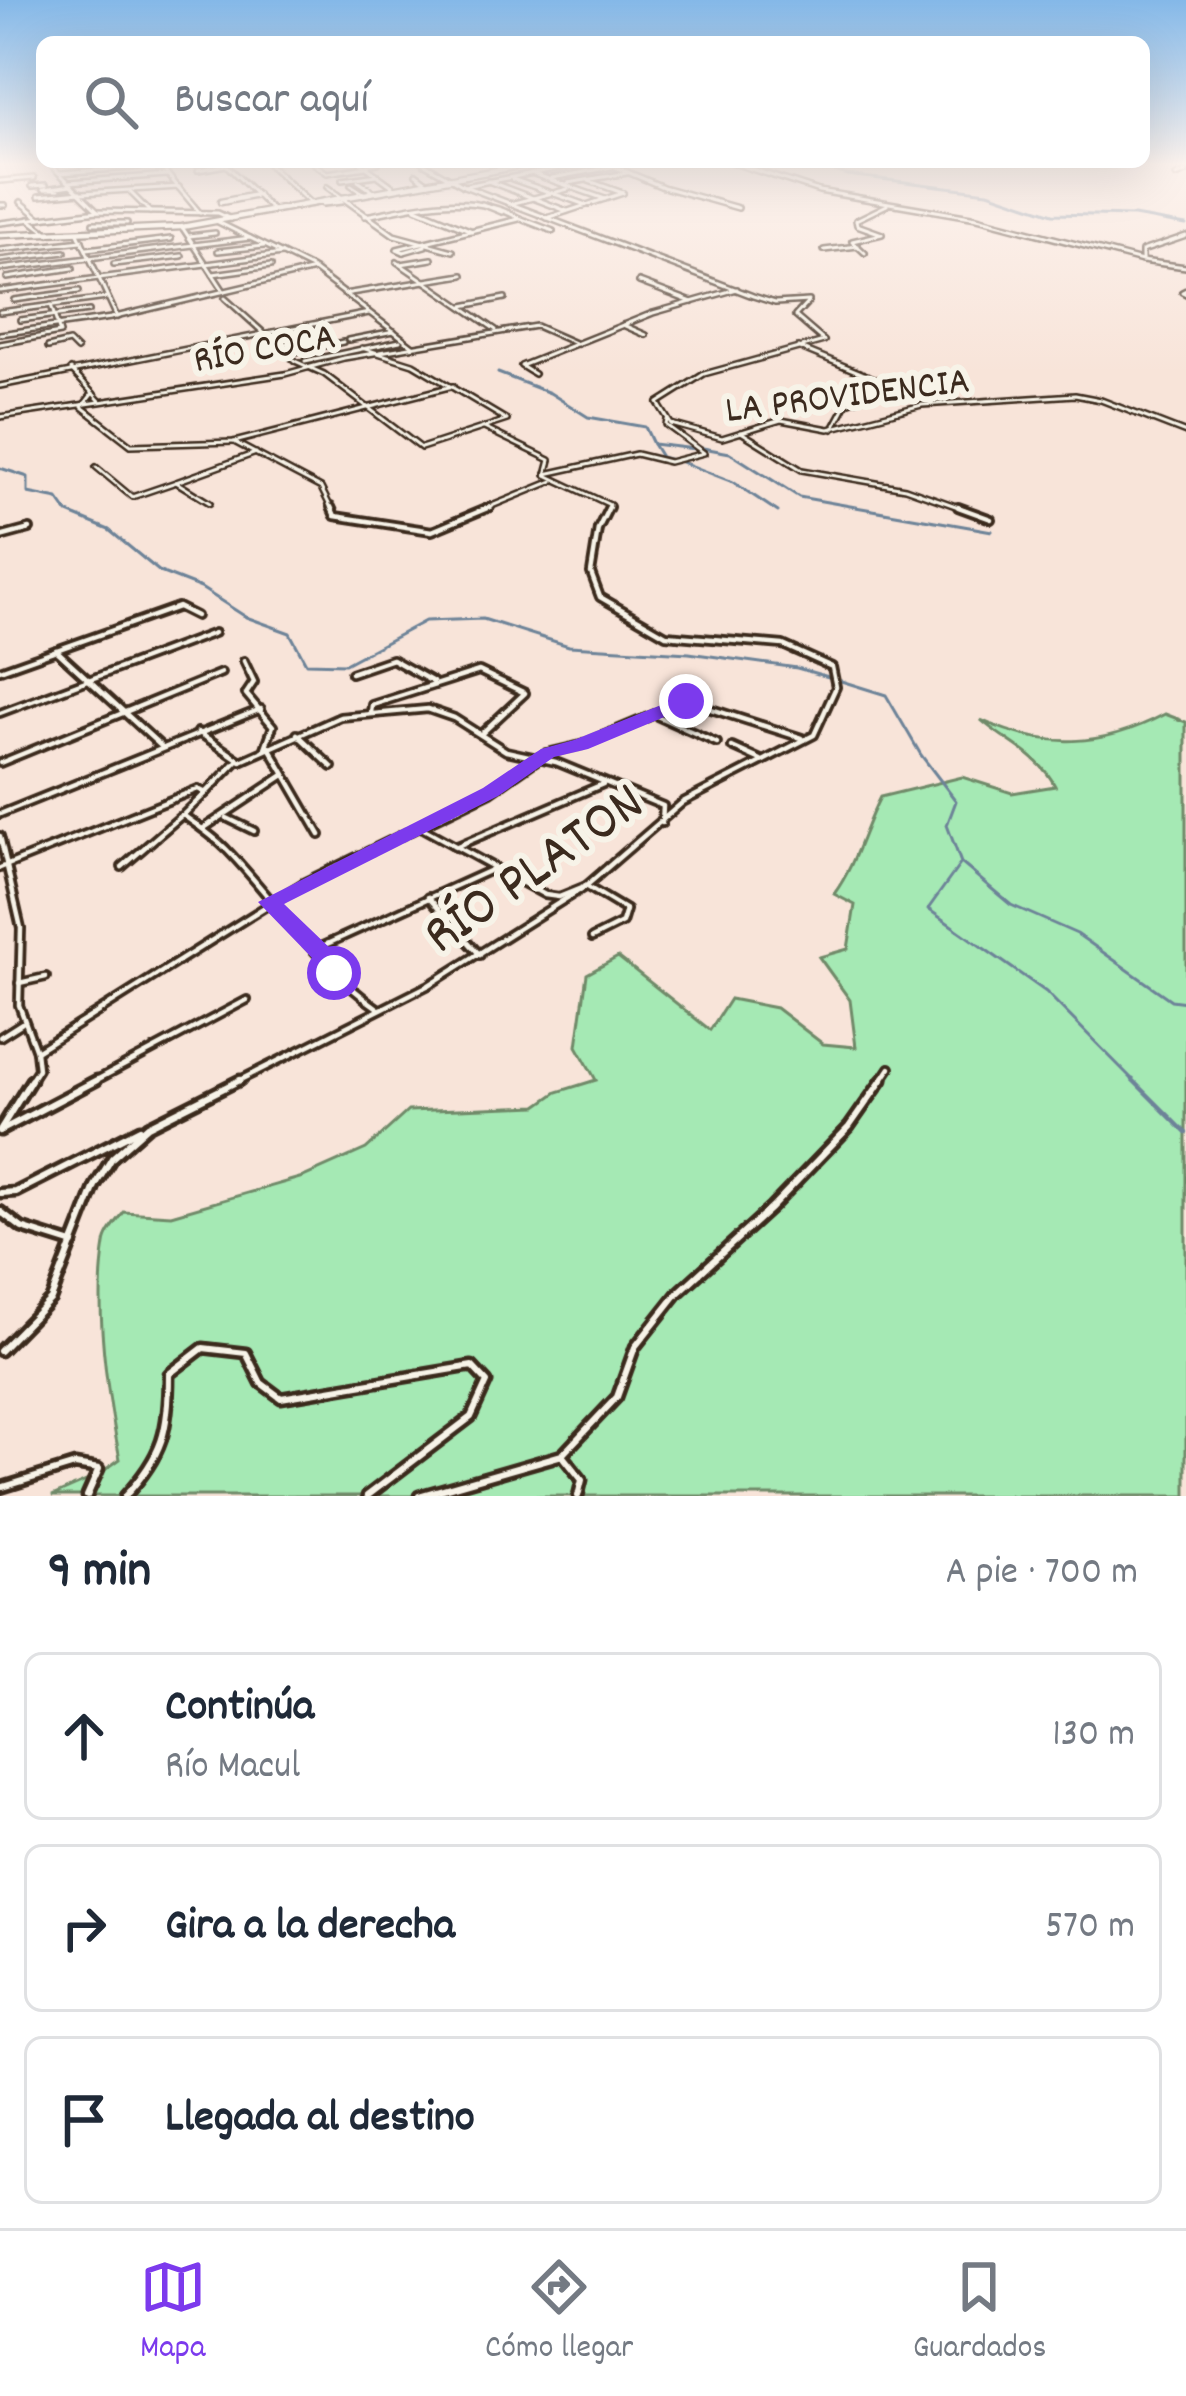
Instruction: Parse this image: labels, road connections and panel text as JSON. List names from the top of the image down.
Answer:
{
  "streets": {
    "street": ["RÍO COCA", "LA PROVIDENCIA", "RÍO PLATON"]
  },
  "page": {
    "search": "Buscar aquí",
    "heading": ["9 min", "A pie · 700 m"],
    "list": [
      ["Continúa", "Río Macul", "130 m"],
      ["Gira a la derecha", "570 m"],
      "Llegada al destino"
    ],
    "nav": ["Mapa", "Cómo llegar", "Guardados"]
  }
}
